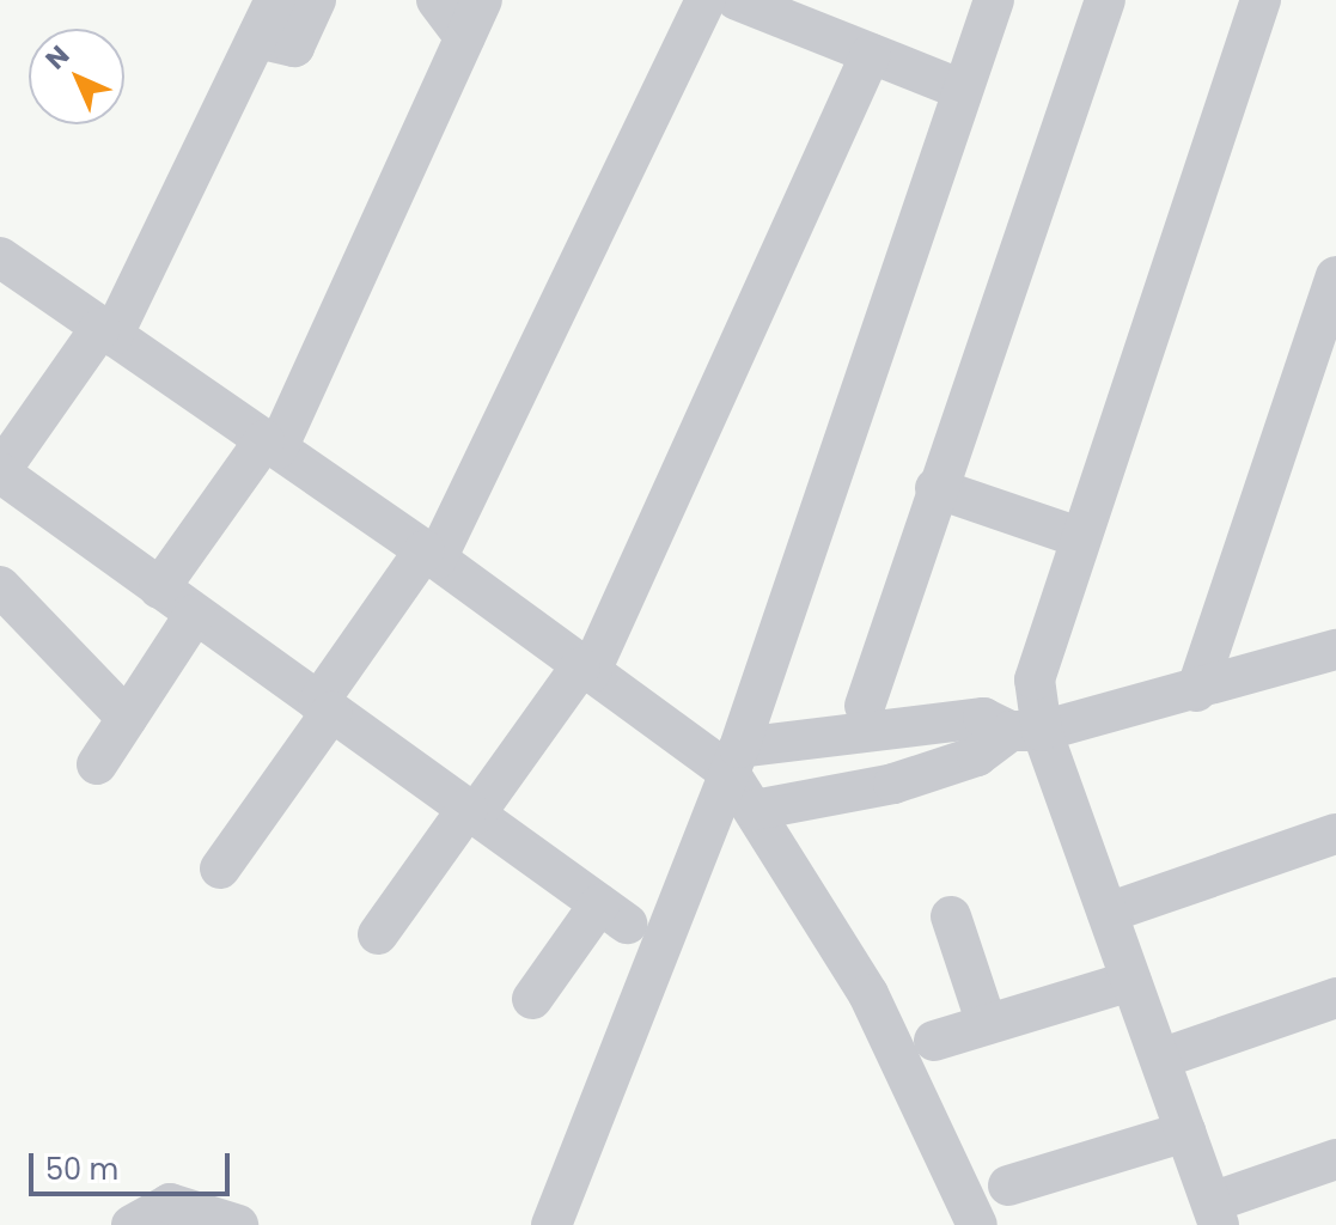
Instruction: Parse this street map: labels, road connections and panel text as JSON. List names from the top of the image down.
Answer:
{
  "scale_bar": "50 m",
  "north": "top left"
}
